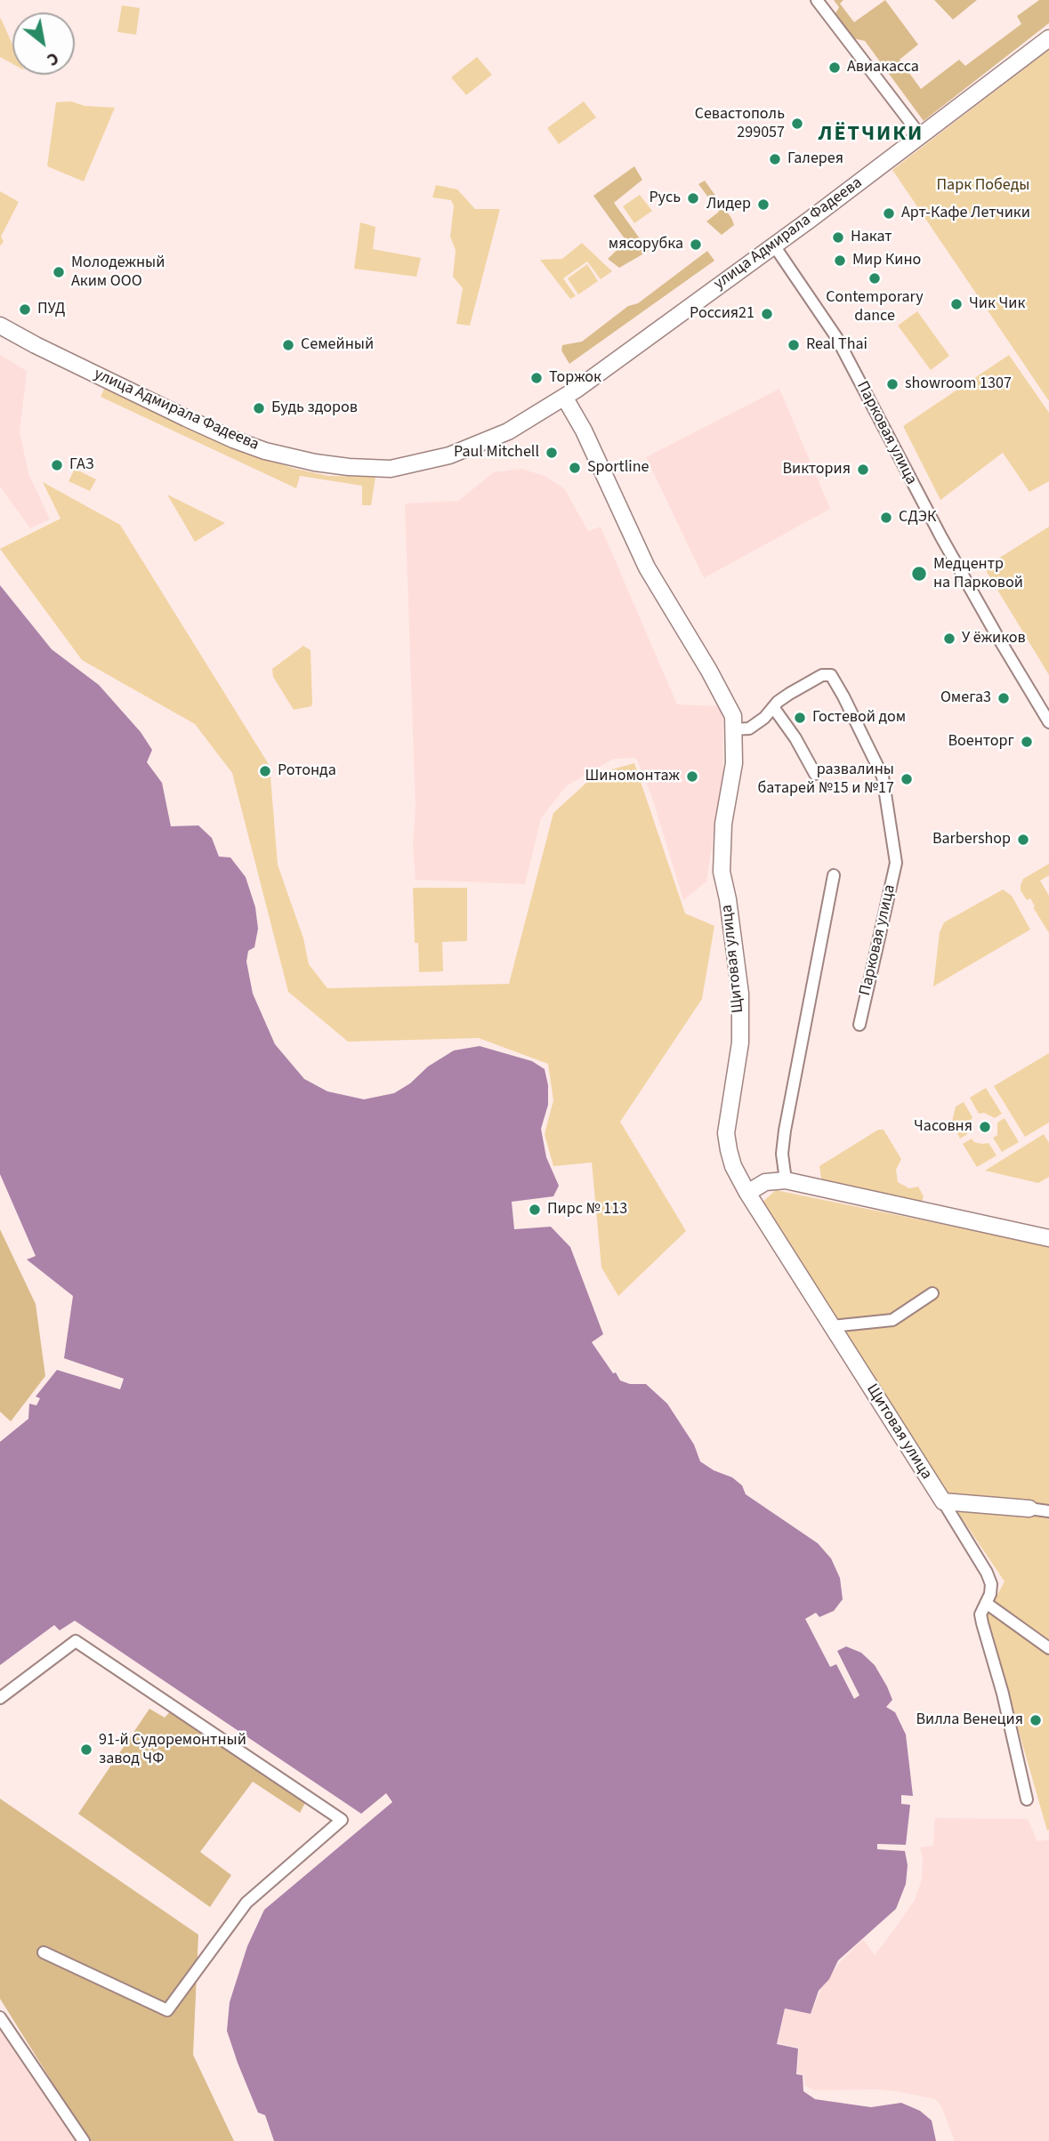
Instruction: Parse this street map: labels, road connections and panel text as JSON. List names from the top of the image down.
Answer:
{
  "streets": {
    "street": ["улица Адмирала Фадеева", "Парковая улица", "Щитовая улица"]
  },
  "crossings": [
    ["улица Адмирала Фадеева", "Парковая улица"],
    ["улица Адмирала Фадеева", "Щитовая улица"],
    ["Парковая улица", "Щитовая улица"]
  ],
  "districts": ["ЛЁТЧИКИ"],
  "parks": ["Парк Победы"],
  "places": [
    "Авиакасса",
    "Севастополь 299057",
    "Галерея",
    "Русь",
    "Лидер",
    "Арт-Кафе Летчики",
    "Накат",
    "мясорубка",
    "Мир Кино",
    "Молодежный Аким ООО",
    "Contemporary dance",
    "Чик Чик",
    "ПУД",
    "Россия21",
    "Семейный",
    "Real Thai",
    "Торжок",
    "showroom 1307",
    "Будь здоров",
    "Paul Mitchell",
    "ГАЗ",
    "Sportline",
    "Виктория",
    "СДЭК",
    "Медцентр на Парковой",
    "У ёжиков",
    "Омега3",
    "Гостевой дом",
    "Военторг",
    "Ротонда",
    "Шиномонтаж",
    "развалины батарей №15 и №17",
    "Barbershop",
    "Часовня",
    "Пирс № 113",
    "Вилла Венеция",
    "91-й Судоремонтный завод ЧФ"
  ],
  "north": "bottom right"
}
